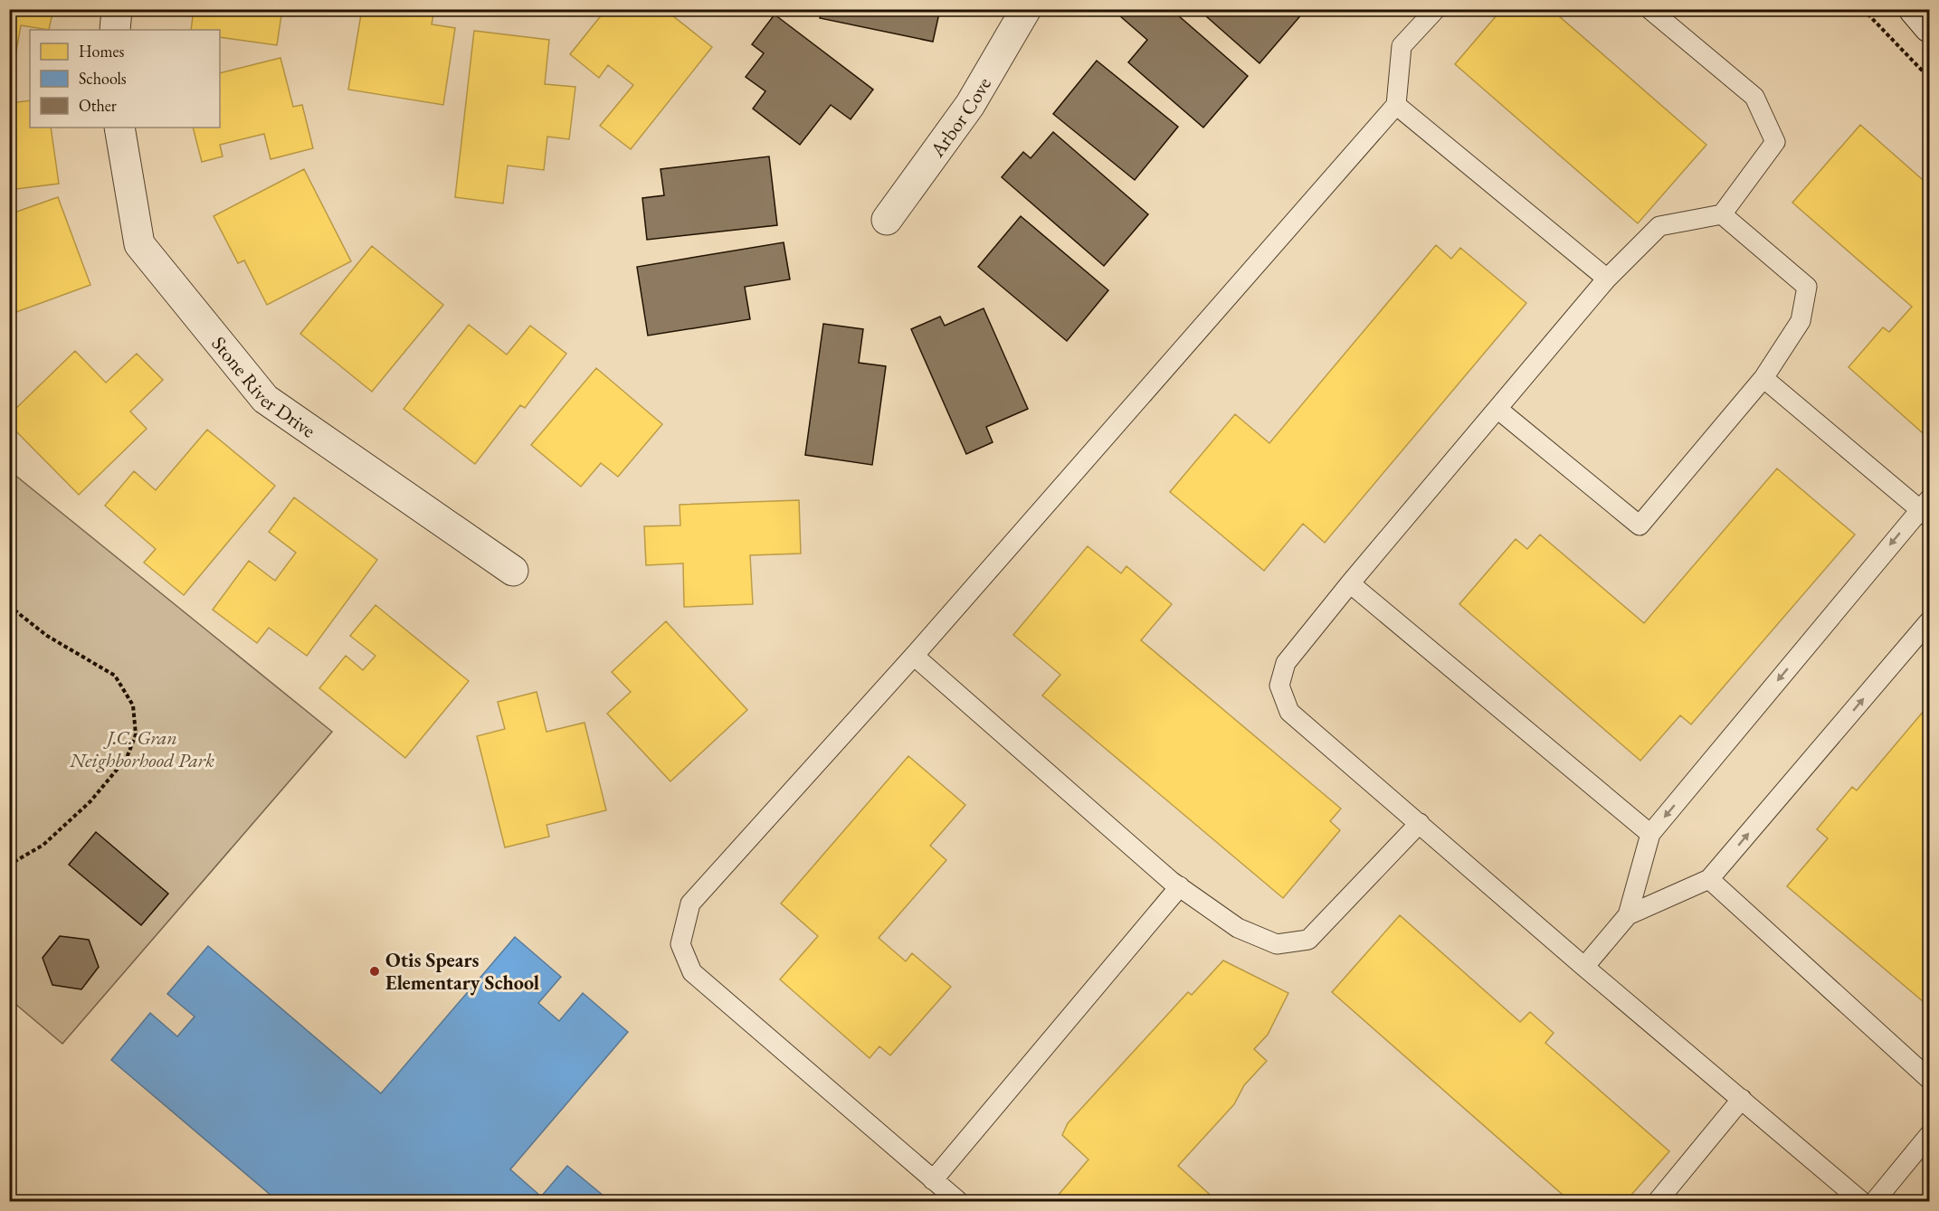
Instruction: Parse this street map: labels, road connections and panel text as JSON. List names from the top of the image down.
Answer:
{
  "streets": {
    "street": ["Arbor Cove", "Stone River Drive"]
  },
  "parks": ["J.C. Gran Neighborhood Park"],
  "places": ["Otis Spears Elementary School"],
  "legend": ["Homes", "Schools", "Other"]
}
